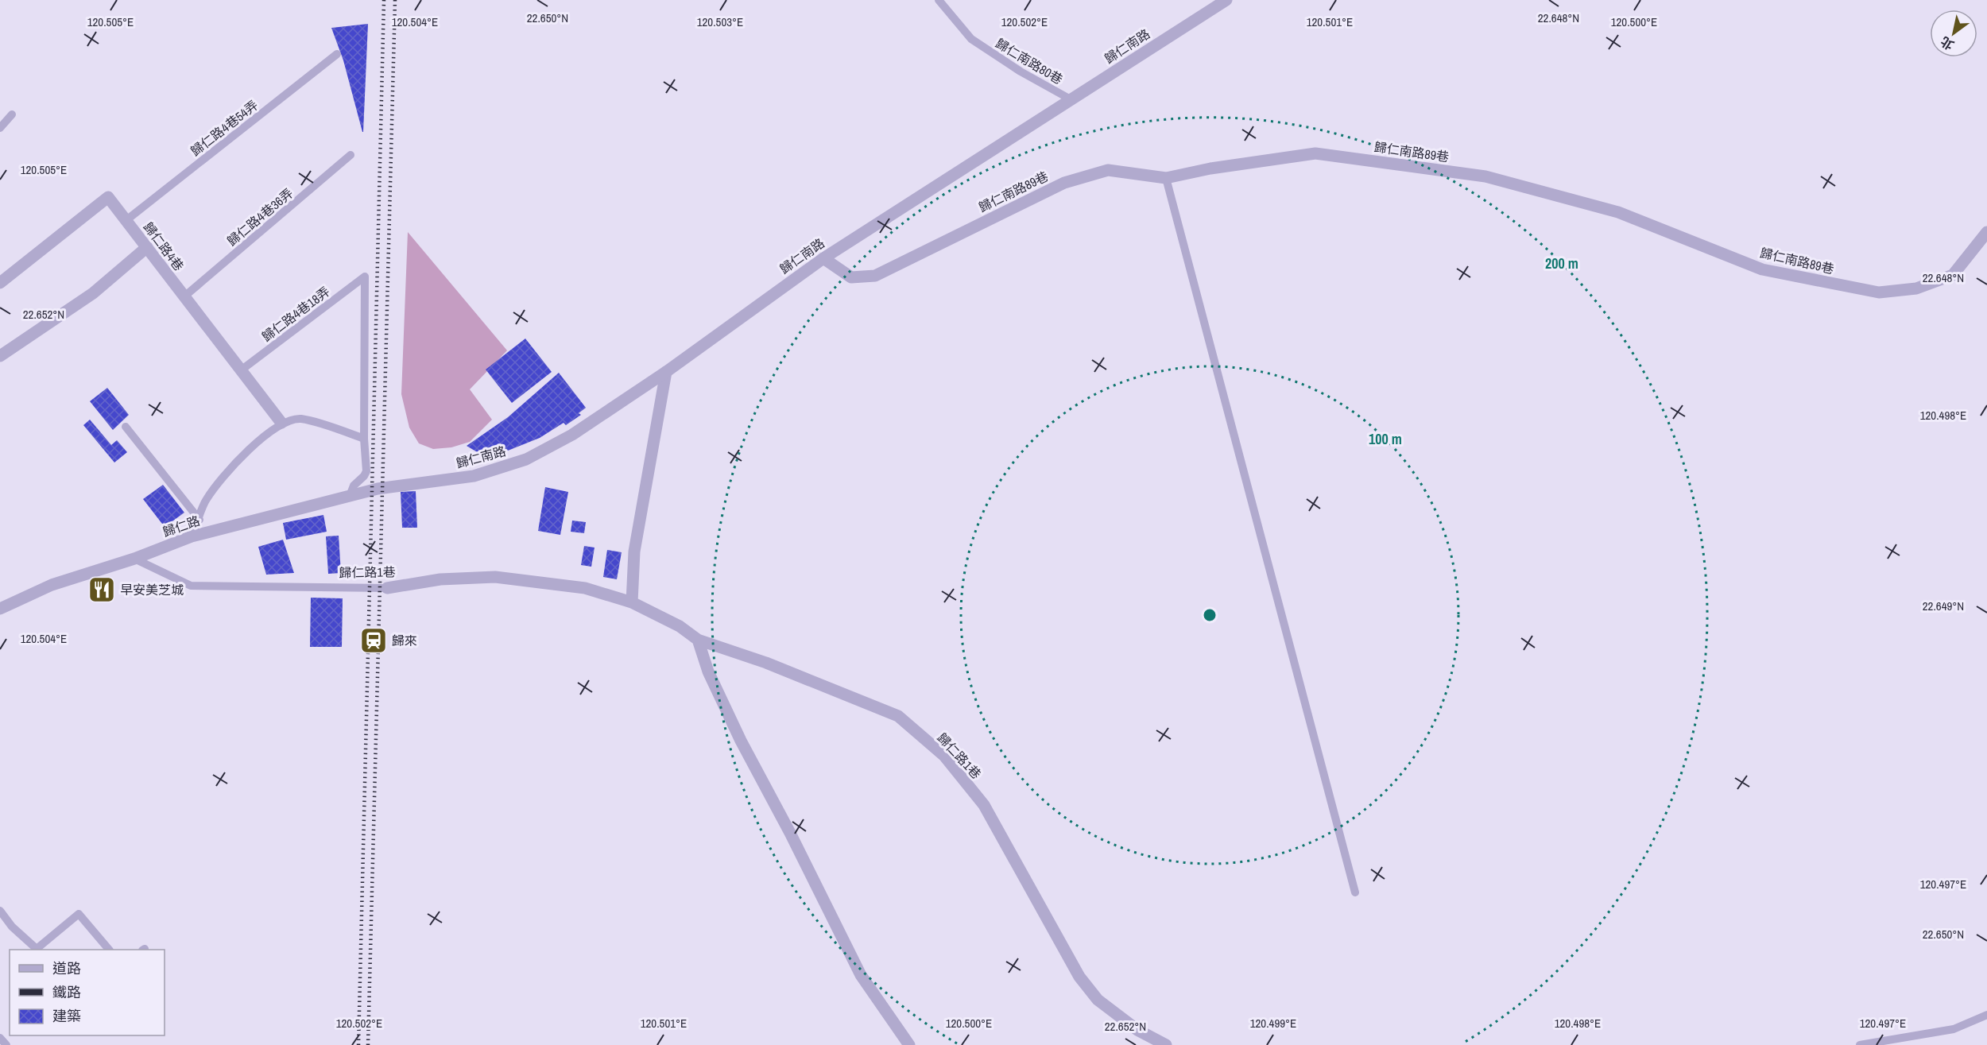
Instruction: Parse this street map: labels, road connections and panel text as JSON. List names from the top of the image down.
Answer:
{
  "streets": {
    "street": [
      "歸仁南路",
      "歸仁南路89巷",
      "歸仁路4巷",
      "歸仁路",
      "歸仁路1巷"
    ],
    "lane": [
      "歸仁南路80巷",
      "歸仁路4巷54弄",
      "歸仁路4巷36弄",
      "歸仁路4巷18弄"
    ]
  },
  "crossings": [
    ["歸仁南路", "歸仁南路80巷"],
    ["歸仁南路", "歸仁南路89巷"],
    ["歸仁南路", "歸仁路"],
    ["歸仁路4巷54弄", "歸仁路4巷"],
    ["歸仁路4巷36弄", "歸仁路4巷"],
    ["歸仁路4巷", "歸仁路4巷18弄"],
    ["歸仁路", "歸仁路1巷"]
  ],
  "places": {
    "restaurant": ["早安美芝城"],
    "station": ["歸來"]
  },
  "legend": ["道路", "鐵路", "建築"],
  "north": "bottom left",
  "coordinates": [
    "22.650°N",
    "22.648°N",
    "120.505°E",
    "120.504°E",
    "120.503°E",
    "120.502°E",
    "120.501°E",
    "120.500°E",
    "22.652°N",
    "120.498°E",
    "22.649°N",
    "120.497°E",
    "120.499°E"
  ],
  "rings": ["200 m", "100 m"]
}
